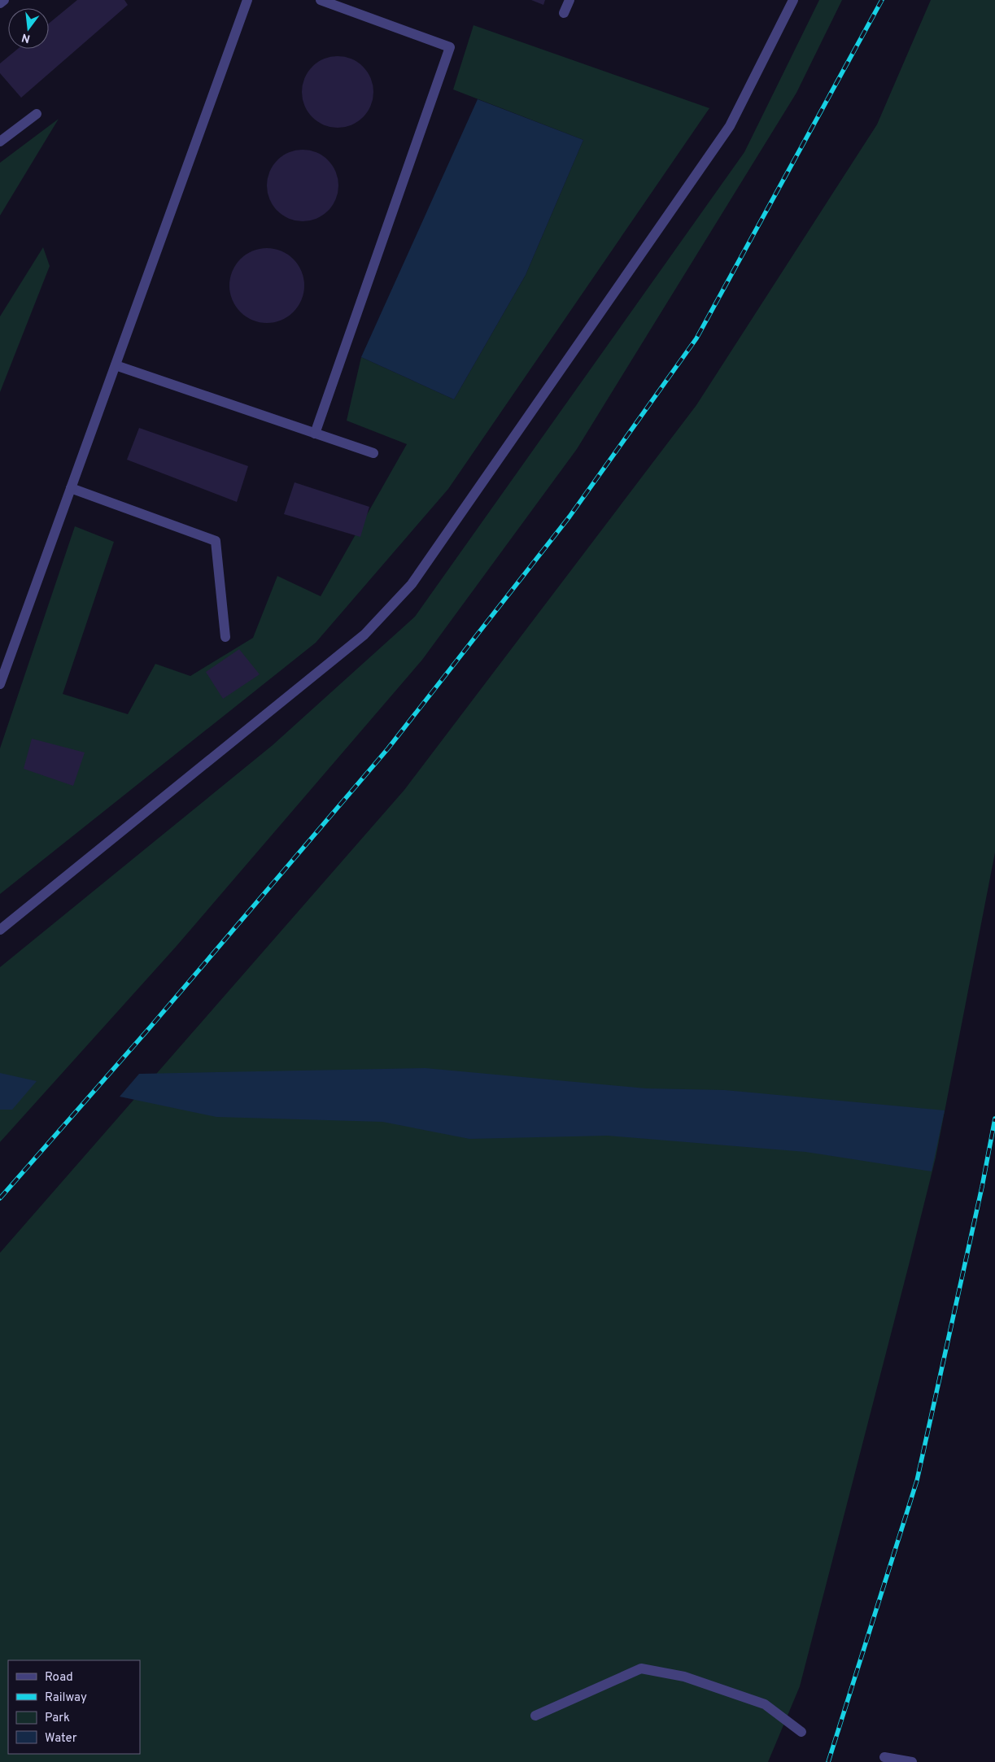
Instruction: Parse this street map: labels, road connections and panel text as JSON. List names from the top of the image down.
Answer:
{
  "legend": [
    "Road",
    "Railway",
    "Park",
    "Water"
  ],
  "north": "bottom"
}
